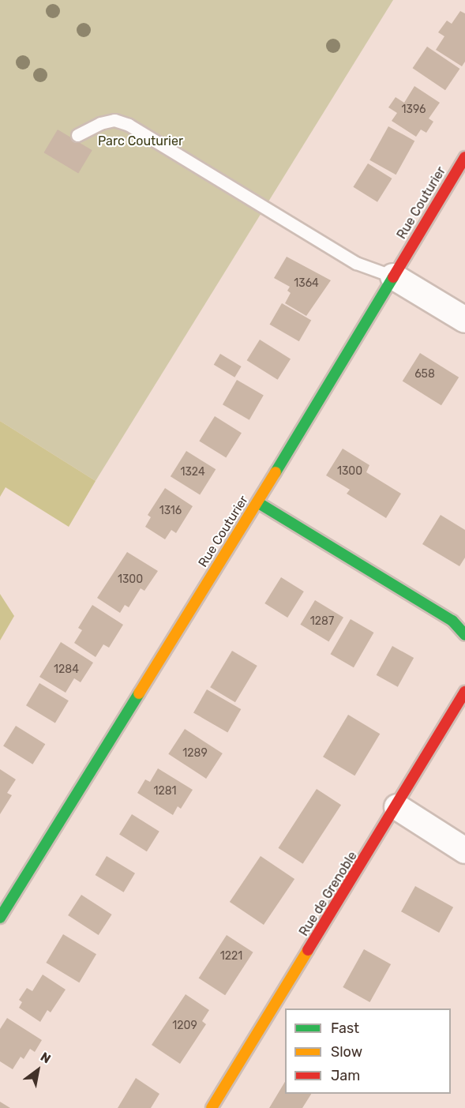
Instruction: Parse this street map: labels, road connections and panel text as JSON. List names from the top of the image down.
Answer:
{
  "streets": {
    "street": ["Rue Couturier", "Rue de Grenoble"]
  },
  "parks": ["Parc Couturier"],
  "house_numbers": [
    "1396",
    "1364",
    "658",
    "1300",
    "1324",
    "1316",
    "1300",
    "1287",
    "1284",
    "1289",
    "1281",
    "1221",
    "1209"
  ],
  "legend": ["Fast", "Slow", "Jam"],
  "north": "top right"
}
